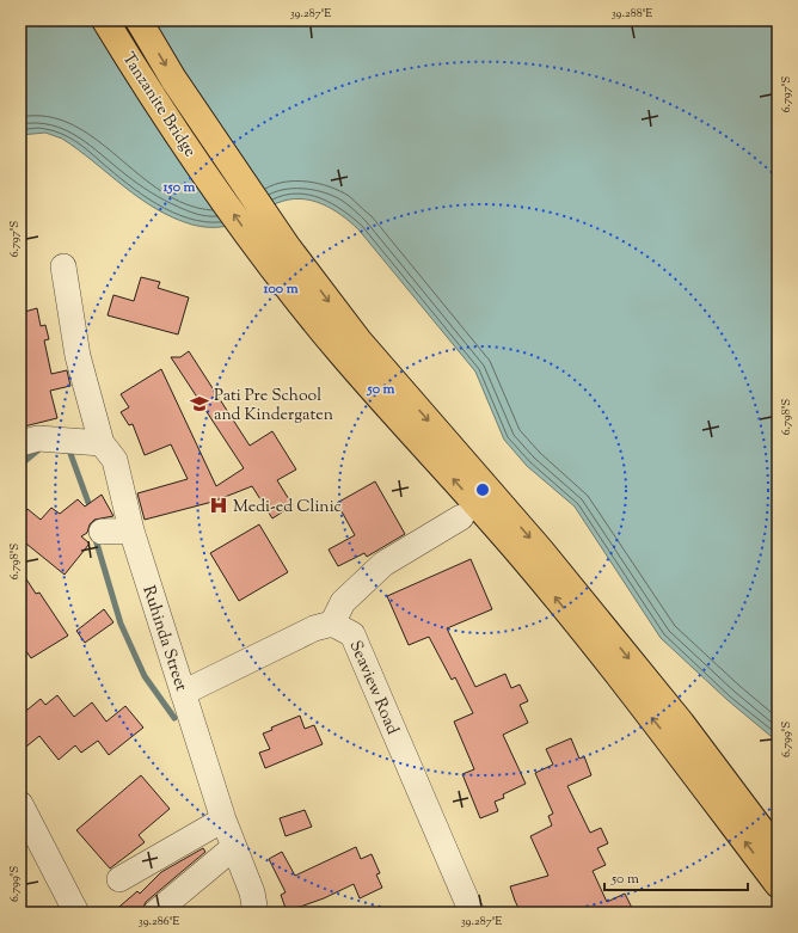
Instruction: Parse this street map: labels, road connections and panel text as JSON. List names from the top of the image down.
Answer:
{
  "streets": {
    "main road": ["Tanzanite Bridge"],
    "street": ["Ruhinda Street", "Seaview Road"]
  },
  "places": {
    "school or university": ["Pati Pre School and Kindergaten"],
    "hospital": ["Medi-ed Clinic"]
  },
  "scale_bar": "50 m",
  "coordinates": [
    "39.287°E",
    "39.288°E",
    "6.797°S",
    "6.798°S",
    "6.799°S",
    "39.286°E"
  ],
  "rings": ["150 m", "100 m", "50 m"]
}
